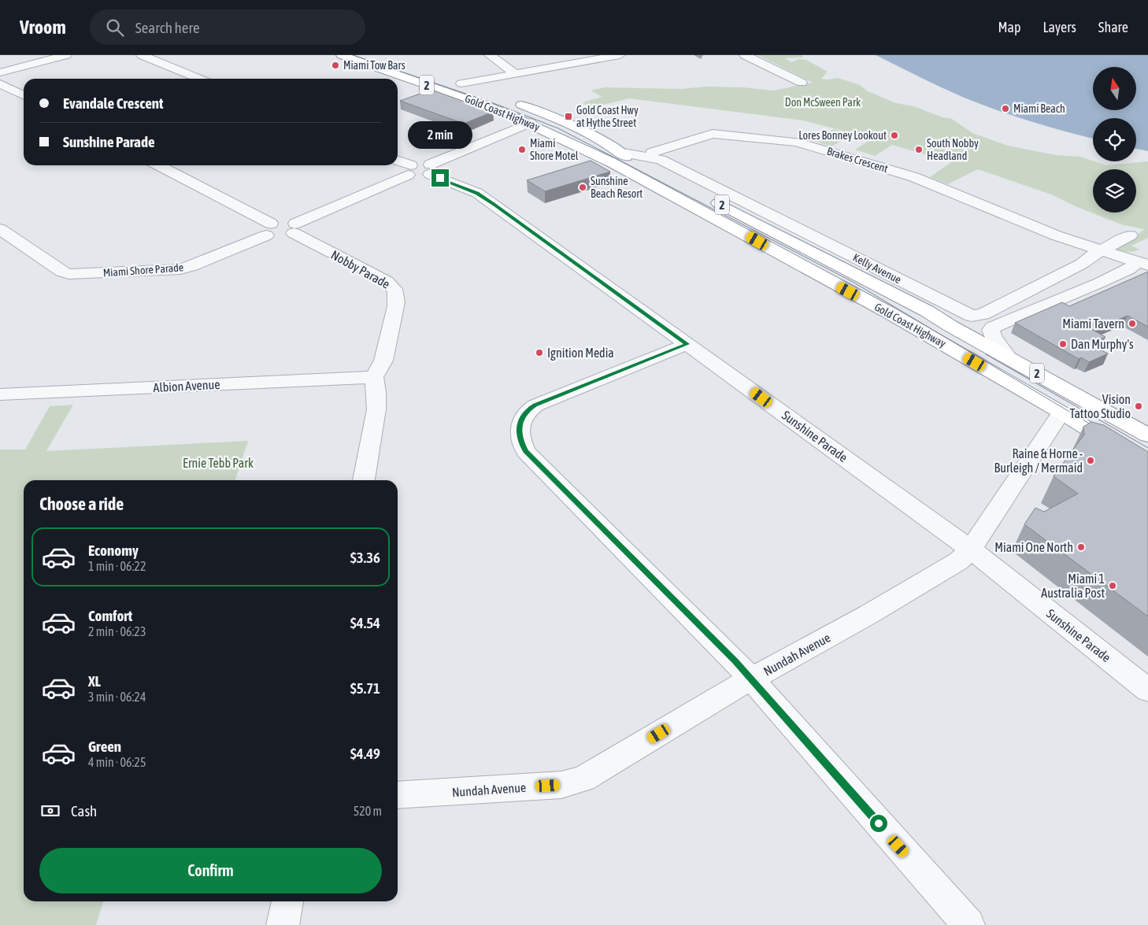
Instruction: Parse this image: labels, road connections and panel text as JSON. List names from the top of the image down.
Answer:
{
  "streets": {
    "highway": ["2", "Gold Coast Highway"],
    "street": [
      "Brakes Crescent",
      "Kelly Avenue",
      "Nobby Parade",
      "Miami Shore Parade",
      "Albion Avenue",
      "Sunshine Parade",
      "Nundah Avenue"
    ]
  },
  "crossings": [
    ["Gold Coast Highway", "Kelly Avenue"],
    ["Gold Coast Highway", "Nundah Avenue"],
    ["Brakes Crescent", "Kelly Avenue"],
    ["Nobby Parade", "Albion Avenue"],
    ["Sunshine Parade", "Nundah Avenue"]
  ],
  "parks": ["Don McSween Park", "Ernie Tebb Park"],
  "places": {
    "other": [
      "Miami Tow Bars",
      "Miami Beach",
      "Lores Bonney Lookout",
      "Miami Shore Motel",
      "South Nobby Headland",
      "Sunshine Beach Resort",
      "Miami Tavern",
      "Dan Murphy's",
      "Ignition Media",
      "Vision Tattoo Studio",
      "Raine & Horne - Burleigh / Mermaid",
      "Miami One North",
      "Miami 1 Australia Post"
    ],
    "transit": ["Gold Coast Hwy at Hythe Street"]
  },
  "north": "top",
  "page": {
    "header": "Vroom",
    "search": "Search here",
    "nav": ["Map", "Layers", "Share"],
    "banner": ["Evandale Crescent", "Sunshine Parade"],
    "bubble": "2 min",
    "heading": "Choose a ride",
    "list": [
      {
        "name": "Economy",
        "note": "1 min · 06:22",
        "value": "$3.36"
      },
      {
        "name": "Comfort",
        "note": "2 min · 06:23",
        "value": "$4.54"
      },
      {
        "name": "XL",
        "note": "3 min · 06:24",
        "value": "$5.71"
      },
      {
        "name": "Green",
        "note": "4 min · 06:25",
        "value": "$4.49"
      }
    ],
    "pay": ["Cash", "520 m"],
    "buttons": "Confirm"
  }
}
